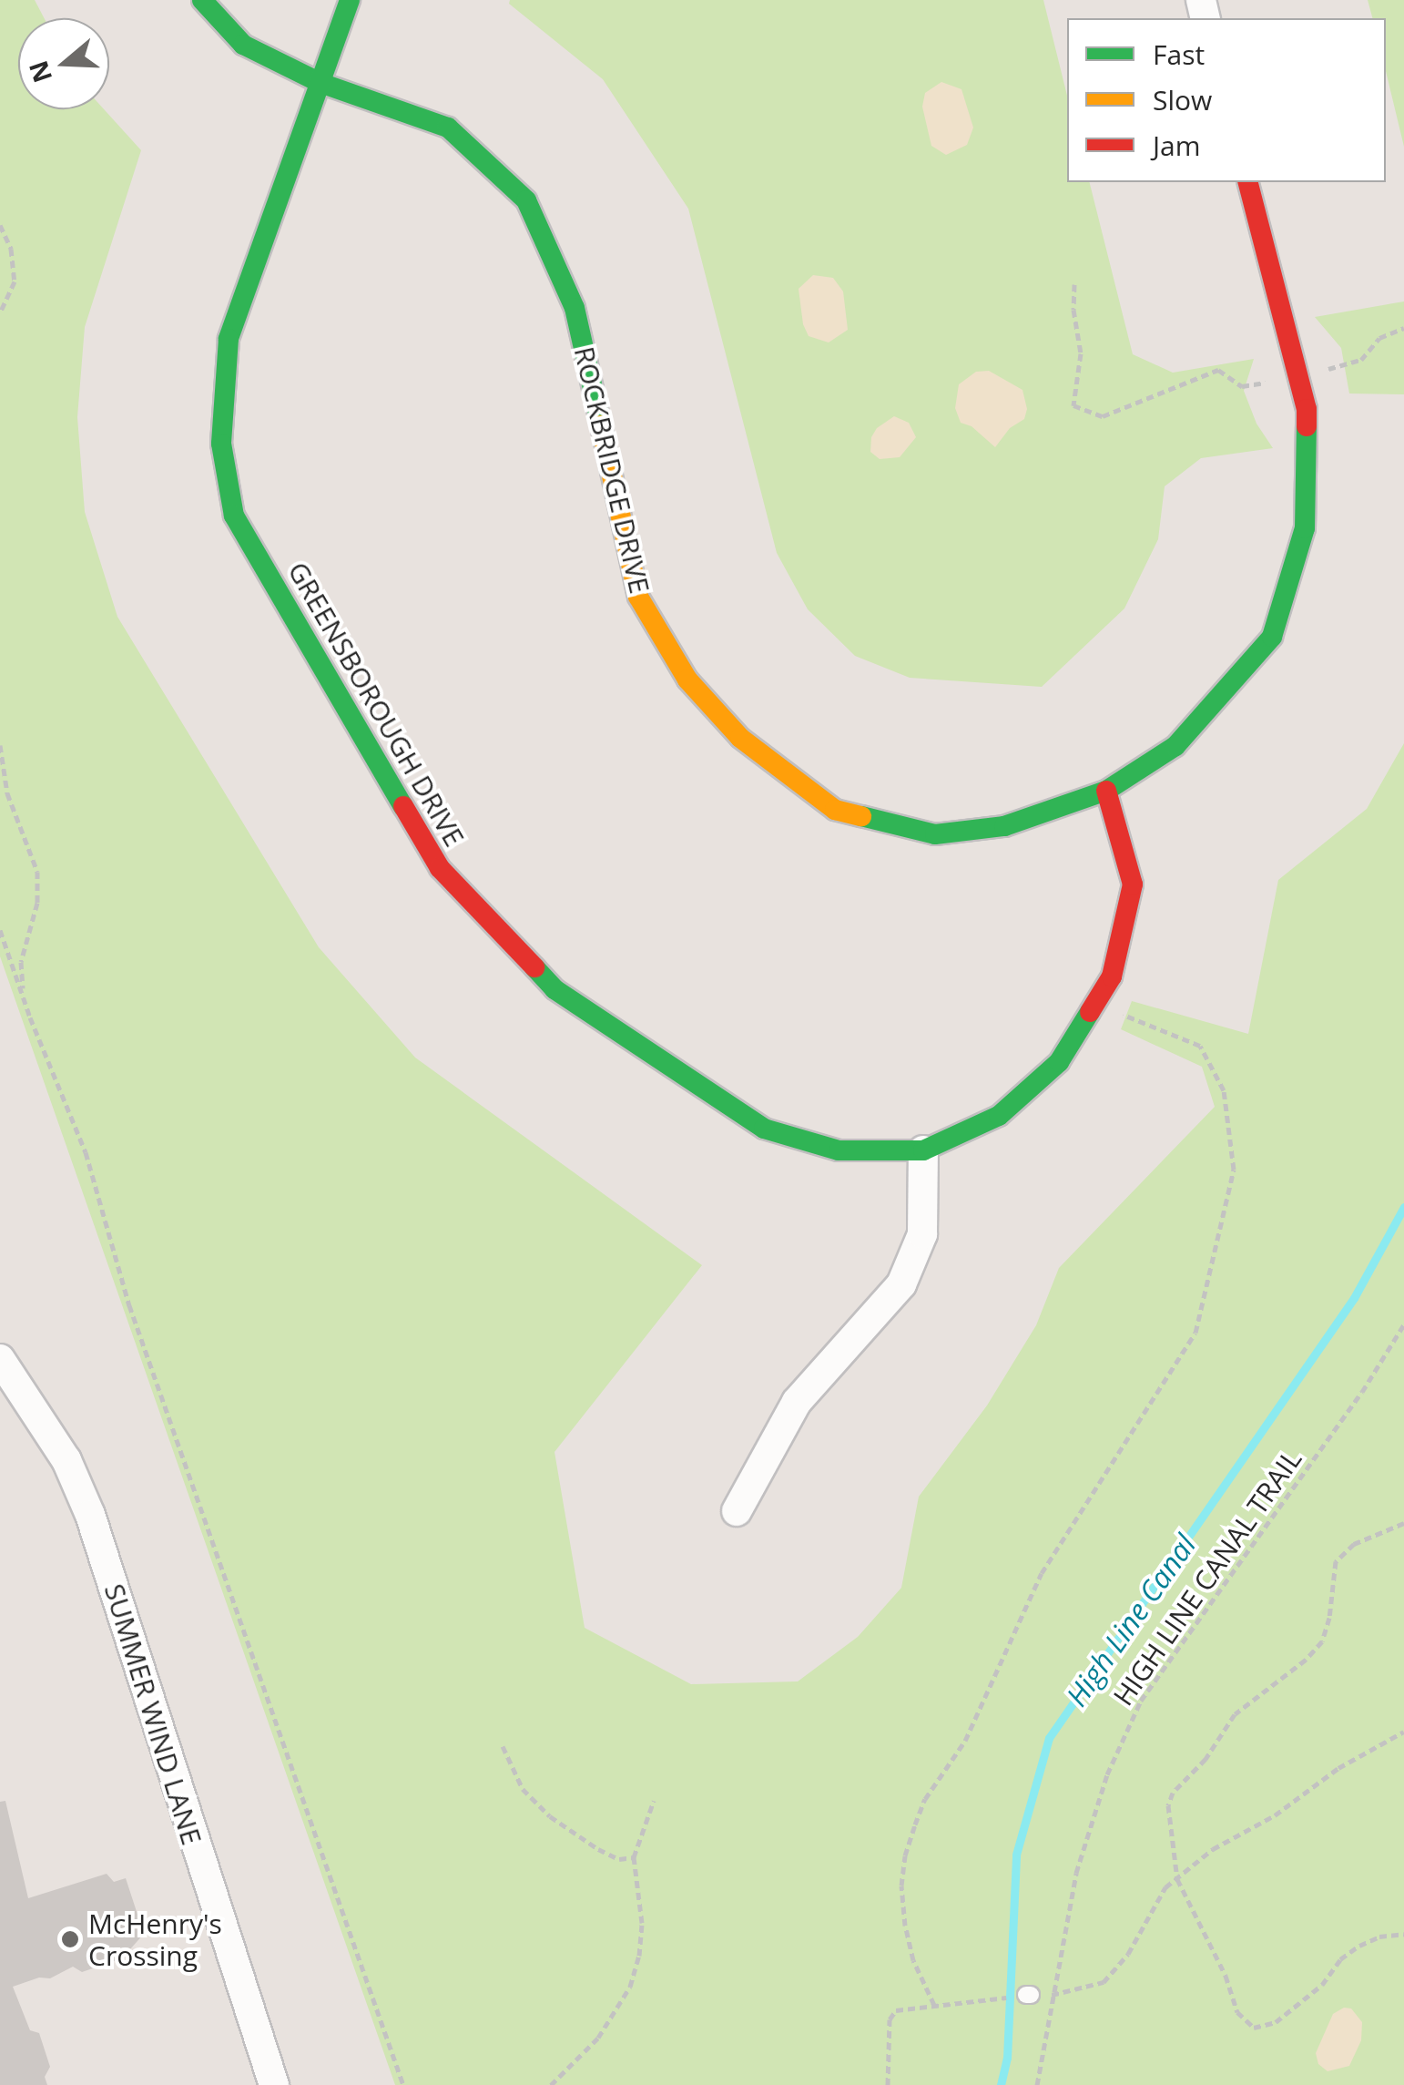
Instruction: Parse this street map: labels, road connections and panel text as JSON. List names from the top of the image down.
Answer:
{
  "streets": {
    "street": ["ROCKBRIDGE DRIVE", "GREENSBOROUGH DRIVE", "SUMMER WIND LANE"],
    "path": ["HIGH LINE CANAL TRAIL"]
  },
  "crossings": [
    ["ROCKBRIDGE DRIVE", "GREENSBOROUGH DRIVE"]
  ],
  "water": ["High Line Canal"],
  "places": ["McHenry's Crossing"],
  "legend": ["Fast", "Slow", "Jam"],
  "north": "left"
}
